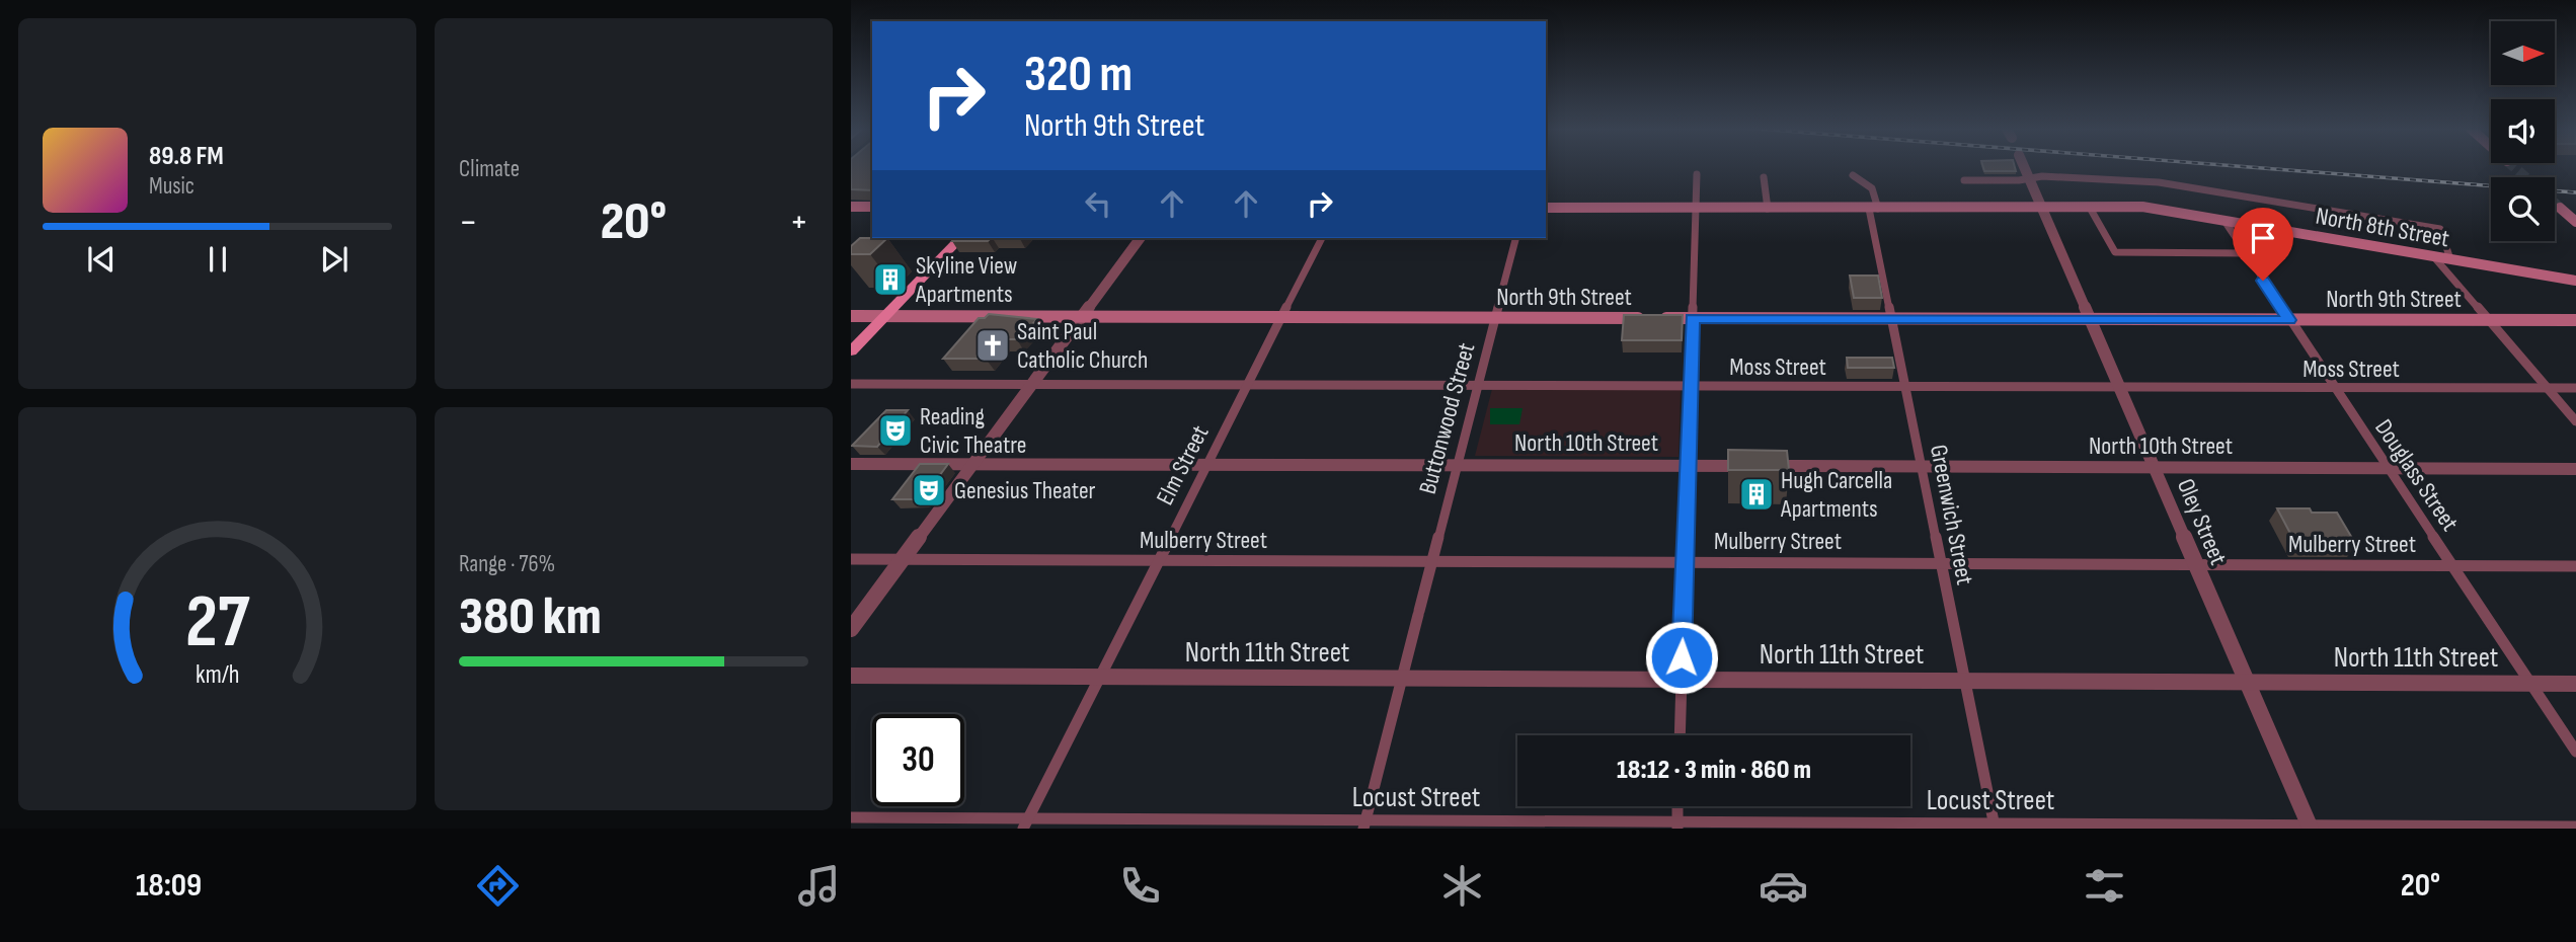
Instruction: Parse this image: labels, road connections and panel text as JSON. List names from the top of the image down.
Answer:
{
  "streets": {
    "main road": ["North 8th Street", "North 9th Street"],
    "street": [
      "Moss Street",
      "Buttonwood Street",
      "North 10th Street",
      "Elm Street",
      "Douglass Street",
      "Greenwich Street",
      "Oley Street",
      "Mulberry Street",
      "North 11th Street",
      "Locust Street"
    ]
  },
  "crossings": [
    ["North 8th Street", "Douglass Street"],
    ["North 8th Street", "Greenwich Street"],
    ["North 8th Street", "Oley Street"],
    ["North 9th Street", "Buttonwood Street"],
    ["North 9th Street", "Elm Street"],
    ["North 9th Street", "Douglass Street"],
    ["North 9th Street", "Greenwich Street"],
    ["North 9th Street", "Oley Street"],
    ["Moss Street", "Buttonwood Street"],
    ["Moss Street", "Elm Street"],
    ["Moss Street", "Douglass Street"],
    ["Moss Street", "Greenwich Street"],
    ["Moss Street", "Oley Street"],
    ["Buttonwood Street", "North 10th Street"],
    ["Buttonwood Street", "Mulberry Street"],
    ["Buttonwood Street", "North 11th Street"],
    ["Buttonwood Street", "Locust Street"],
    ["North 10th Street", "Elm Street"],
    ["North 10th Street", "Douglass Street"],
    ["North 10th Street", "Greenwich Street"],
    ["North 10th Street", "Oley Street"],
    ["Elm Street", "Mulberry Street"],
    ["Elm Street", "North 11th Street"],
    ["Elm Street", "Locust Street"],
    ["Douglass Street", "Mulberry Street"],
    ["Douglass Street", "North 11th Street"],
    ["Greenwich Street", "Mulberry Street"],
    ["Greenwich Street", "North 11th Street"],
    ["Greenwich Street", "Locust Street"],
    ["Oley Street", "Mulberry Street"],
    ["Oley Street", "North 11th Street"],
    ["Oley Street", "Locust Street"]
  ],
  "places": {
    "building": ["Skyline View Apartments", "Hugh Carcella Apartments"],
    "church": ["Saint Paul Catholic Church"],
    "theatre": ["Reading Civic Theatre", "Genesius Theater"]
  },
  "north": "right",
  "page": {
    "tile": [
      "Climate",
      ["Range · 76%", "380 km"]
    ],
    "turn": ["320 m", "North 9th Street"],
    "song": ["89.8 FM", "Music"],
    "heat": ["−", "20°", "+"],
    "limit": "30",
    "trip": "18:12 · 3 min · 860 m",
    "tabs": ["18:09", "20°"],
    "gauge": ["27", "km/h"]
  }
}
